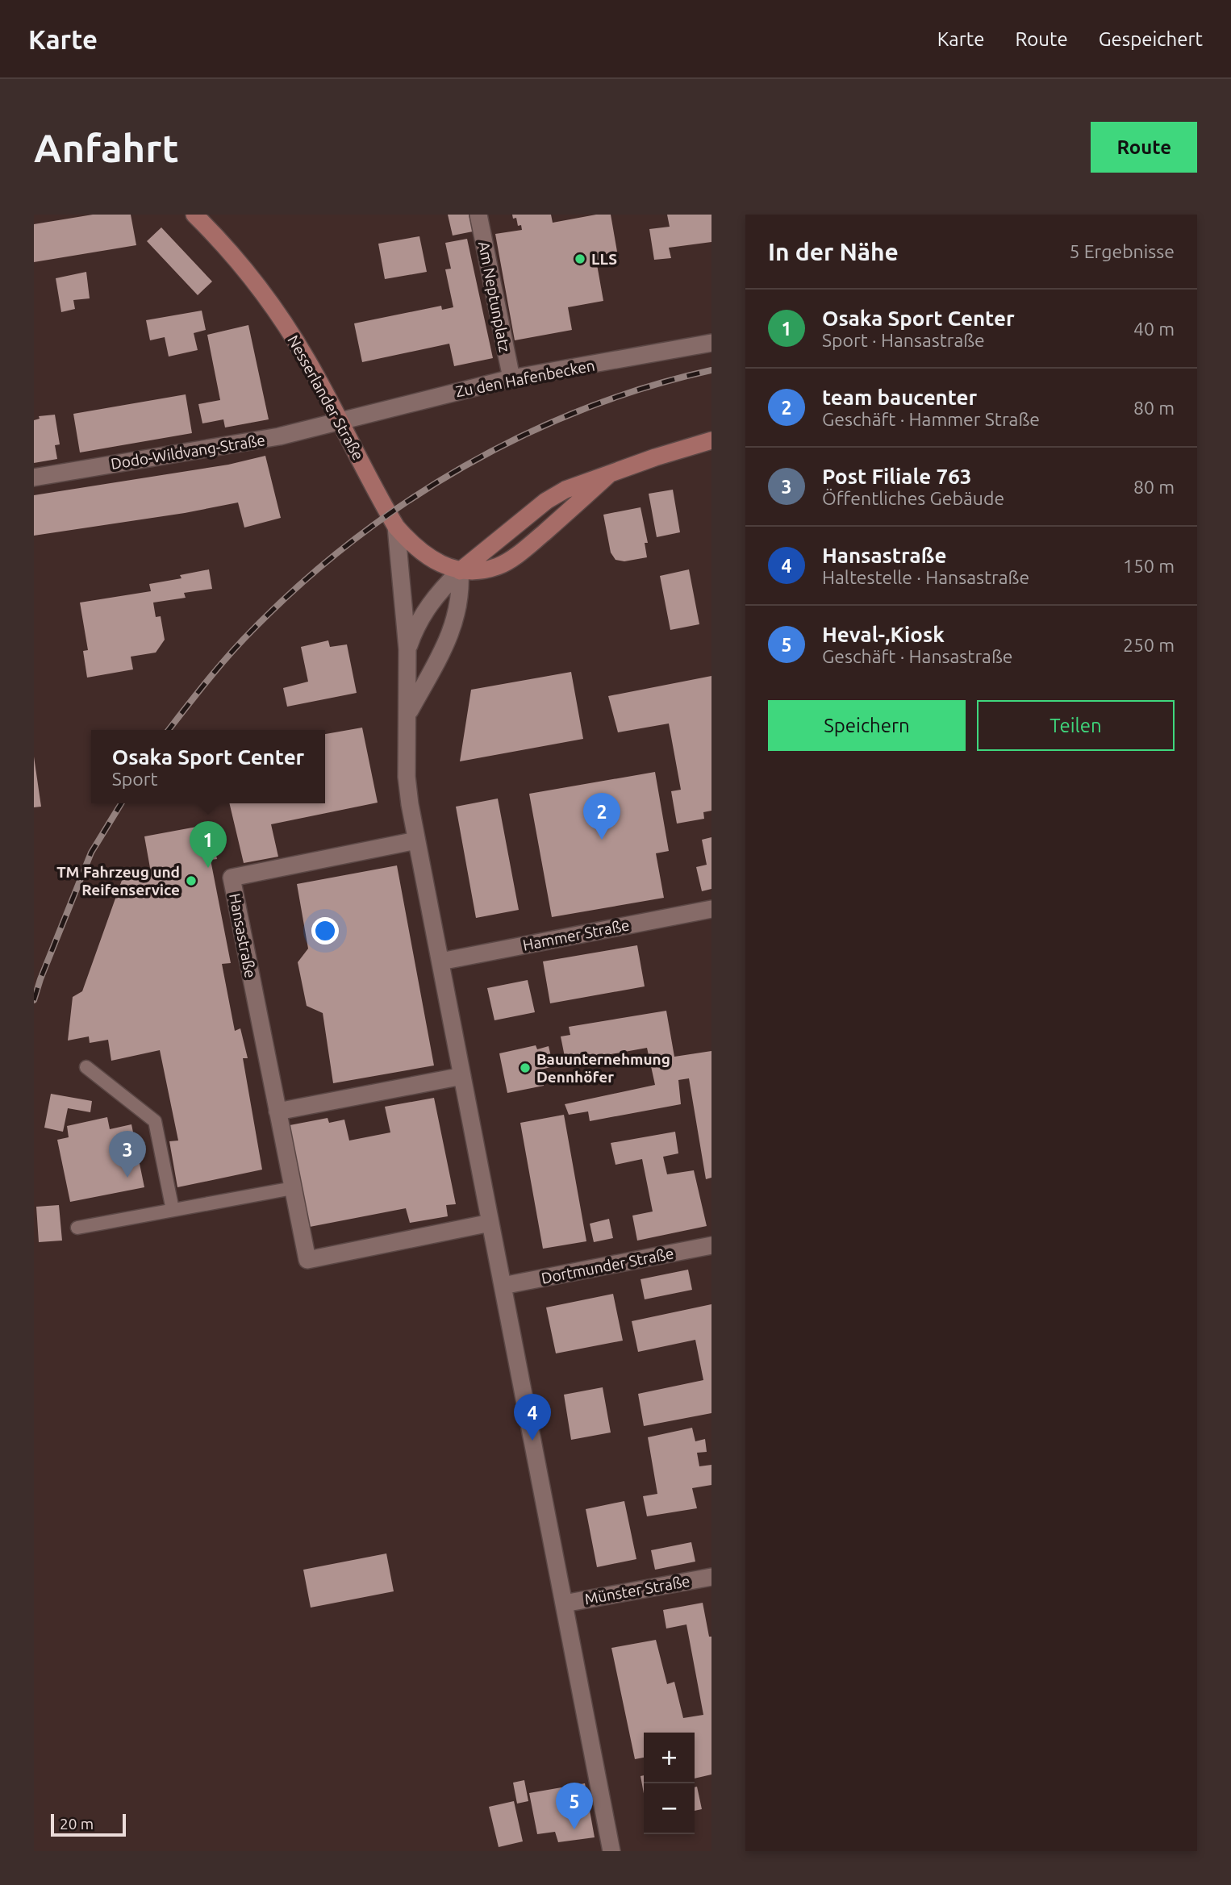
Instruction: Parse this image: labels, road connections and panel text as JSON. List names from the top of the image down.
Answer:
{
  "streets": {
    "main road": ["Nesserlander Straße"],
    "street": [
      "Am Neptunplatz",
      "Zu den Hafenbecken",
      "Dodo-Wildvang-Straße",
      "Hammer Straße",
      "Hansastraße",
      "Dortmunder Straße",
      "Münster Straße"
    ]
  },
  "crossings": [
    ["Am Neptunplatz", "Zu den Hafenbecken"],
    ["Zu den Hafenbecken", "Nesserlander Straße"],
    ["Zu den Hafenbecken", "Dodo-Wildvang-Straße"],
    ["Nesserlander Straße", "Dodo-Wildvang-Straße"]
  ],
  "places": ["LLS", "TM Fahrzeug und Reifenservice", "Bauunternehmung Dennhöfer"],
  "scale_bar": "20 m",
  "page": {
    "header": "Karte",
    "nav": ["Karte", "Route", "Gespeichert"],
    "buttons": [
      "Route",
      ["Speichern", "Teilen"]
    ],
    "title": "Anfahrt",
    "heading": ["In der Nähe", "5 Ergebnisse"],
    "list": [
      {
        "mark": "1",
        "name": "Osaka Sport Center",
        "note": "Sport · Hansastraße",
        "value": "40 m"
      },
      {
        "mark": "2",
        "name": "team baucenter",
        "note": "Geschäft · Hammer Straße",
        "value": "80 m"
      },
      {
        "mark": "3",
        "name": "Post Filiale 763",
        "note": "Öffentliches Gebäude",
        "value": "80 m"
      },
      {
        "mark": "4",
        "name": "Hansastraße",
        "note": "Haltestelle · Hansastraße",
        "value": "150 m"
      },
      {
        "mark": "5",
        "name": "Heval-,Kiosk",
        "note": "Geschäft · Hansastraße",
        "value": "250 m"
      }
    ],
    "popup": ["Osaka Sport Center", "Sport"],
    "pins": [
      "2",
      "1",
      "3",
      "4",
      "5"
    ],
    "map_buttons": ["+", "−"],
    "scale": "20 m"
  }
}
